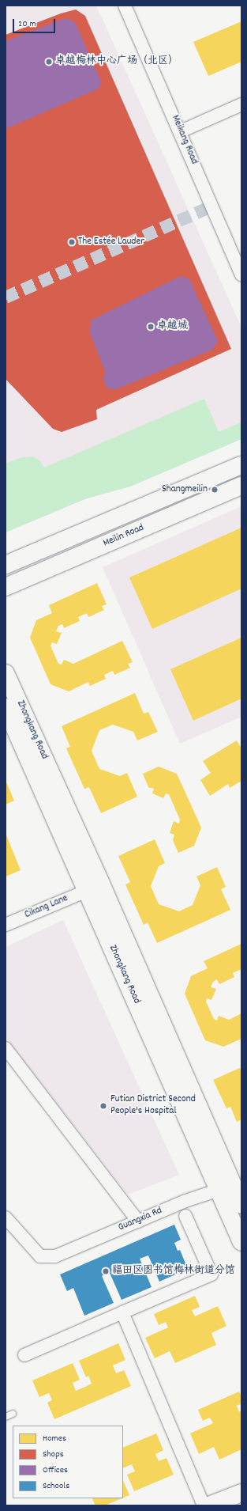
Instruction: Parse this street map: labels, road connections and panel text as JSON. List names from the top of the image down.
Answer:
{
  "streets": {
    "main road": ["Meilin Road", "Zhongkang Road"],
    "street": ["Meikang Road", "Cikang Lane", "Guangxia Rd"]
  },
  "crossings": [
    ["Zhongkang Road", "Cikang Lane"],
    ["Zhongkang Road", "Guangxia Rd"]
  ],
  "places": [
    "卓越梅林中心广场（北区）",
    "The Estée Lauder",
    "卓越城",
    "Shangmeilin",
    "Futian District Second People's Hospital",
    "福田区图书馆梅林街道分馆"
  ],
  "legend": [
    "Homes",
    "Shops",
    "Offices",
    "Schools"
  ],
  "scale_bar": "20 m"
}
